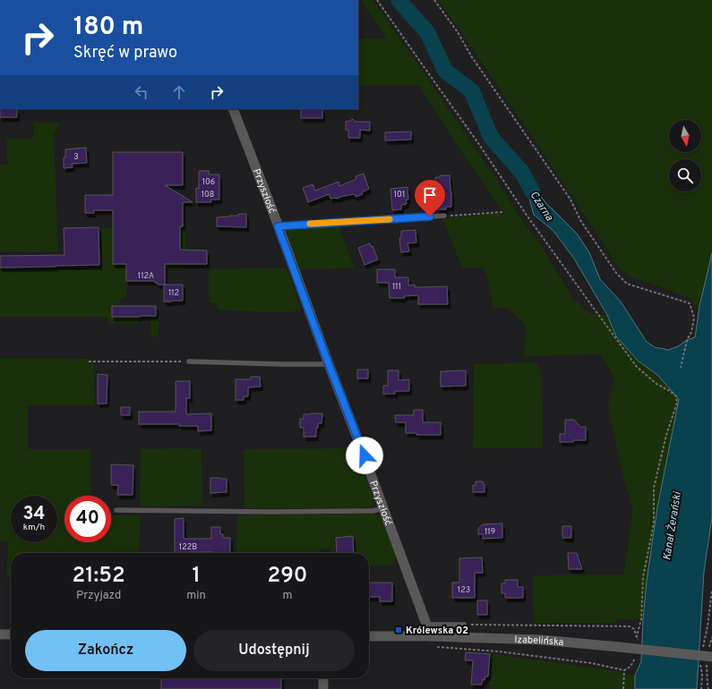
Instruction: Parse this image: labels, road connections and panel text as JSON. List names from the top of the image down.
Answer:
{
  "streets": {
    "street": ["Przyszłość", "Izabelińska"]
  },
  "crossings": [
    ["Przyszłość", "Izabelińska"]
  ],
  "water": ["Czarna", "Kanał Żerański"],
  "places": {
    "transit": ["Królewska 02"]
  },
  "house_numbers": [
    "3",
    "106",
    "108",
    "101",
    "112A",
    "111",
    "112",
    "119",
    "122B",
    "123"
  ],
  "north": "bottom",
  "page": {
    "turn": ["180 m", "Skręć w prawo"],
    "speed": "34 km/h",
    "limit": "40",
    "eta": [
      "21:52",
      "Przyjazd",
      "1",
      "min",
      "290",
      "m"
    ],
    "buttons": ["Zakończ", "Udostępnij"]
  }
}
